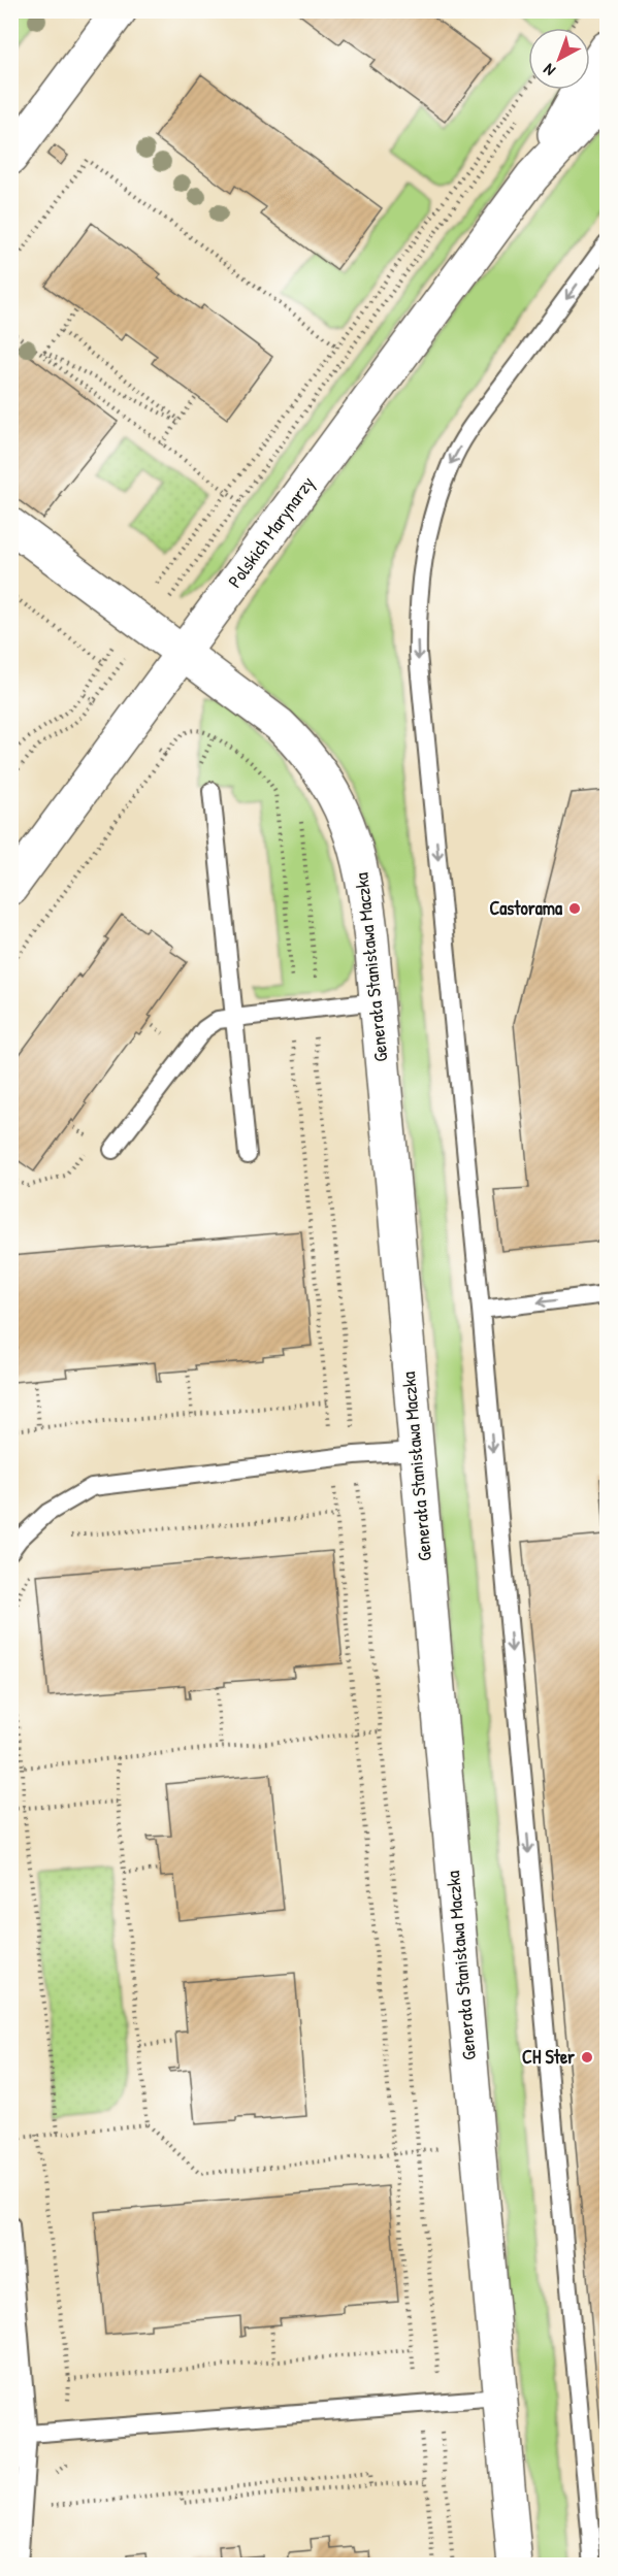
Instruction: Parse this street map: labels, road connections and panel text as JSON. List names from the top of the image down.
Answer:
{
  "streets": {
    "street": ["Polskich Marynarzy", "Generała Stanisława Maczka"]
  },
  "crossings": [
    ["Polskich Marynarzy", "Generała Stanisława Maczka"]
  ],
  "places": ["Castorama", "CH Ster"],
  "north": "bottom left"
}
